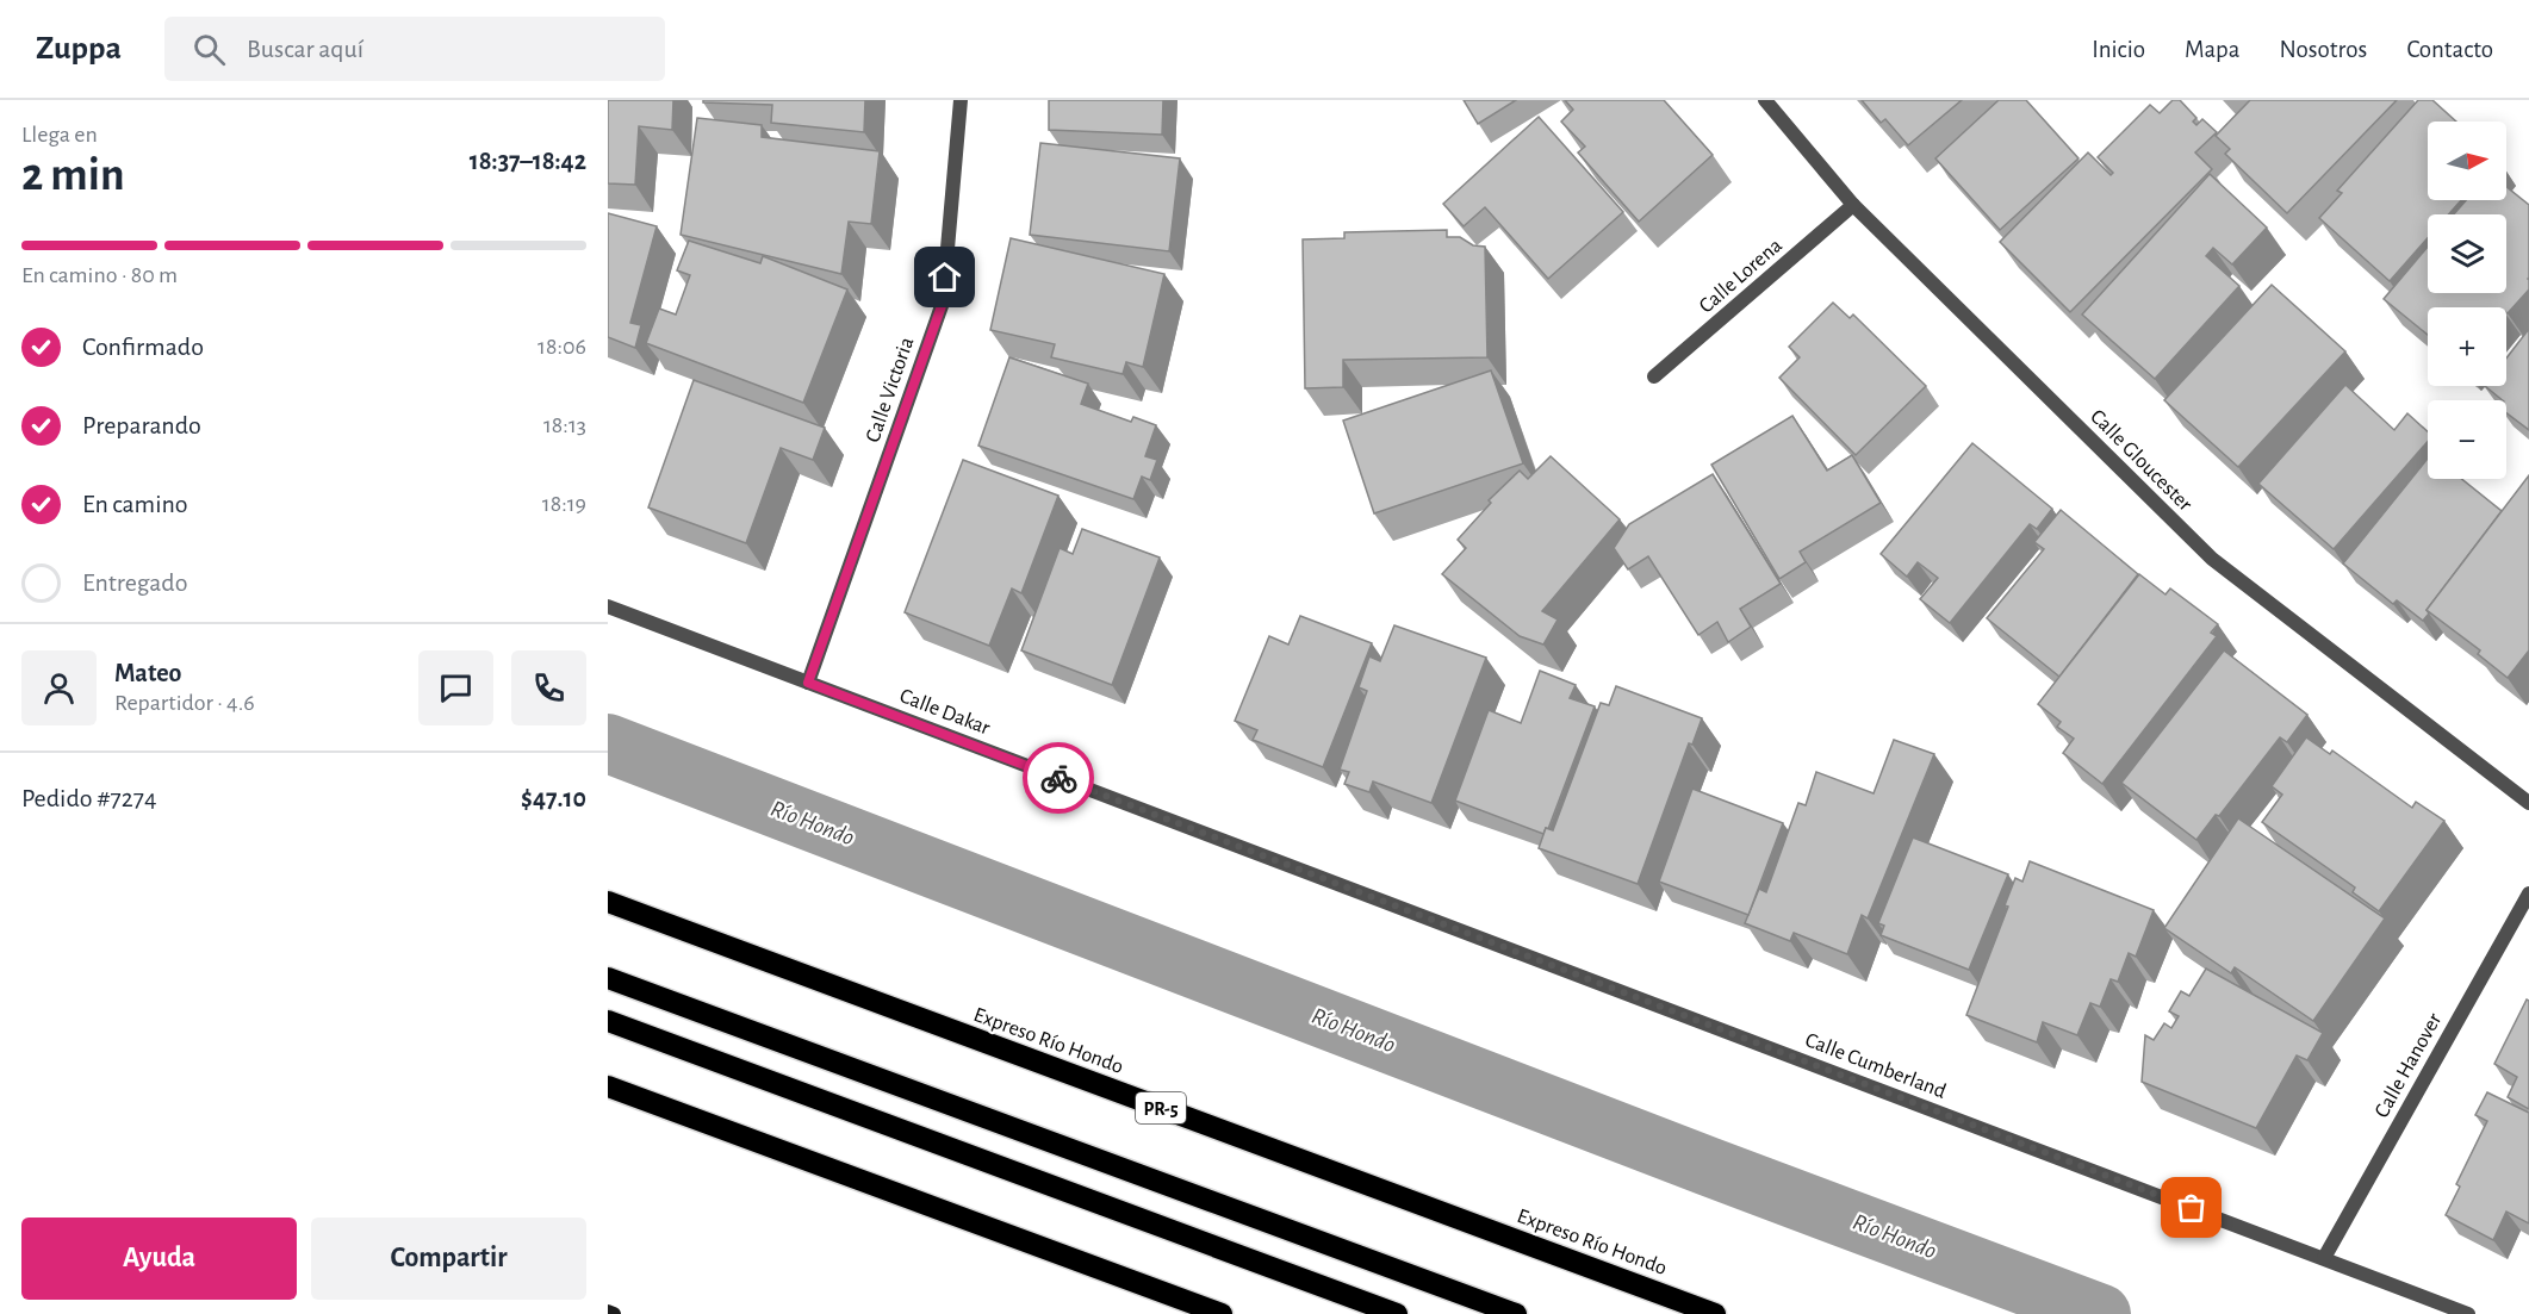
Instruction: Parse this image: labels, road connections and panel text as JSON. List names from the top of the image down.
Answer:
{
  "streets": {
    "highway": ["Expreso Río Hondo", "PR-5"],
    "street": [
      "Calle Lorena",
      "Calle Victoria",
      "Calle Gloucester",
      "Calle Dakar",
      "Calle Cumberland",
      "Calle Hanover"
    ]
  },
  "crossings": [
    ["Calle Lorena", "Calle Gloucester"],
    ["Calle Victoria", "Calle Dakar"],
    ["Calle Dakar", "Calle Cumberland"],
    ["Calle Cumberland", "Calle Hanover"]
  ],
  "water": ["Río Hondo"],
  "north": "right",
  "page": {
    "header": "Zuppa",
    "search": "Buscar aquí",
    "nav": [
      "Inicio",
      "Mapa",
      "Nosotros",
      "Contacto"
    ],
    "heading": ["2 min", "Llega en", "18:37–18:42"],
    "panel": [
      "Mateo",
      "Repartidor · 4.6",
      "Pedido #7274",
      "$47.10"
    ],
    "map_buttons": ["+", "−"],
    "bar": "En camino · 80 m",
    "list": [
      ["Confirmado", "18:06"],
      ["Preparando", "18:13"],
      ["En camino", "18:19"],
      "Entregado"
    ],
    "buttons": ["Ayuda", "Compartir"]
  }
}
